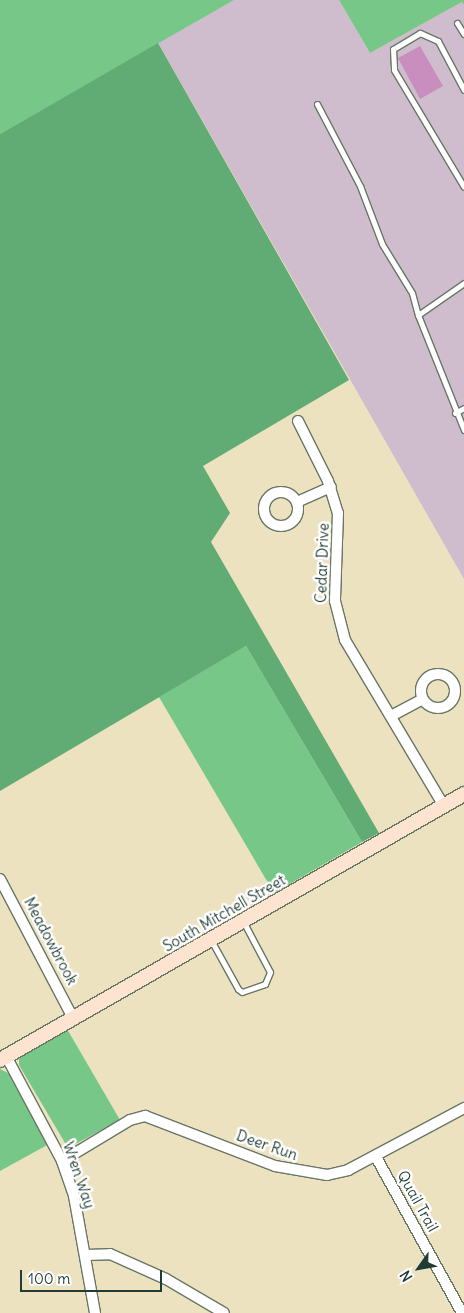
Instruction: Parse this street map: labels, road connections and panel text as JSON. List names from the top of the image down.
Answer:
{
  "streets": {
    "street": [
      "Cedar Drive",
      "South Mitchell Street",
      "Meadowbrook",
      "Deer Run",
      "Wren Way",
      "Quail Trail"
    ]
  },
  "crossings": [
    ["Cedar Drive", "South Mitchell Street"],
    ["South Mitchell Street", "Meadowbrook"],
    ["South Mitchell Street", "Wren Way"],
    ["Deer Run", "Wren Way"],
    ["Deer Run", "Quail Trail"]
  ],
  "scale_bar": "100 m",
  "north": "bottom left"
}
